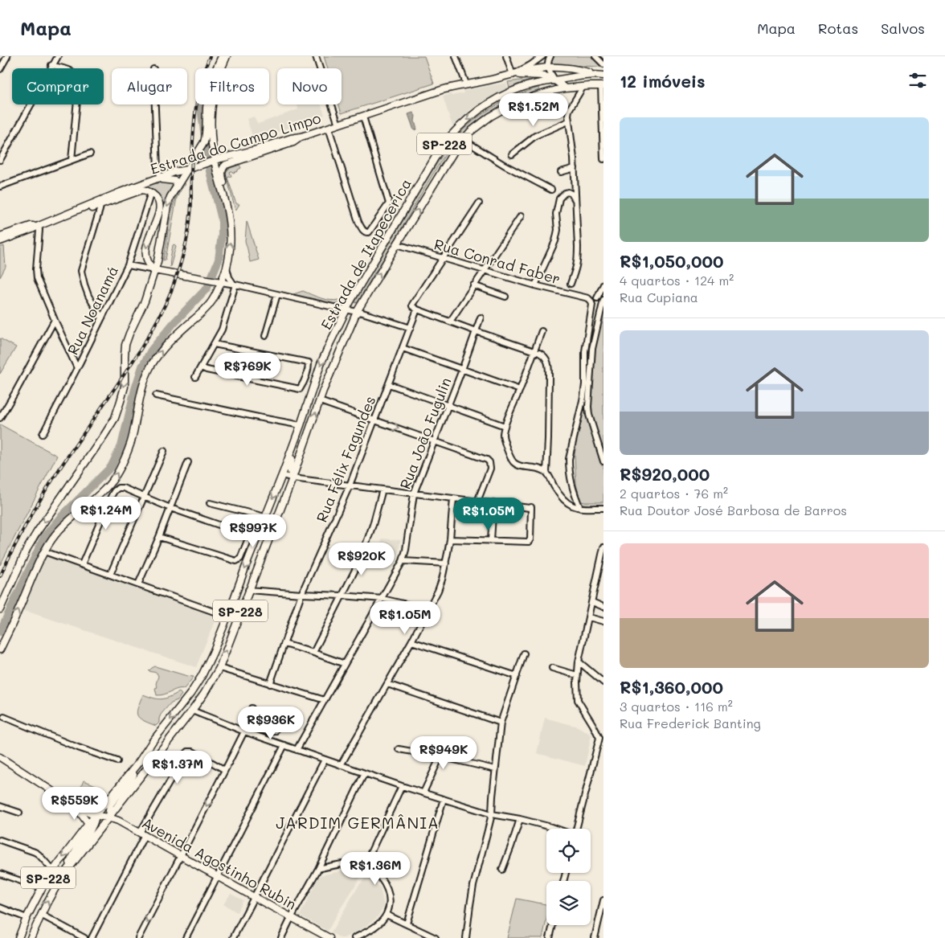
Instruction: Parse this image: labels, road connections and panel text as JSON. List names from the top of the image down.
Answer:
{
  "streets": {
    "main road": [
      "Estrada do Campo Limpo",
      "SP-228",
      "Estrada de Itapecerica",
      "Avenida Agostinho Rubin"
    ],
    "street": [
      "Rua Conrad Faber",
      "Rua Noanamá",
      "Rua João Fugulin",
      "Rua Félix Fagundes"
    ]
  },
  "crossings": [
    ["Estrada do Campo Limpo", "Estrada de Itapecerica"],
    ["Estrada de Itapecerica", "Rua Conrad Faber"],
    ["Estrada de Itapecerica", "Avenida Agostinho Rubin"],
    ["Rua Conrad Faber", "Rua Félix Fagundes"]
  ],
  "districts": ["JARDIM GERMÂNIA"],
  "page": {
    "header": "Mapa",
    "nav": ["Mapa", "Rotas", "Salvos"],
    "heading": "12 imóveis",
    "chip": [
      "Comprar",
      "Alugar",
      "Filtros",
      "Novo"
    ],
    "price": [
      "R$1.52M",
      "R$769K",
      "R$1.24M",
      "R$1.05M",
      "R$997K",
      "R$920K",
      "R$1.05M",
      "R$936K",
      "R$949K",
      "R$1.37M",
      "R$559K",
      "R$1.36M"
    ],
    "list": [
      {
        "name": "R$1,050,000",
        "note": "4 quartos · 124 m² · Rua Cupiana"
      },
      {
        "name": "R$920,000",
        "note": "2 quartos · 76 m² · Rua Doutor José Barbosa de Barros"
      },
      {
        "name": "R$1,360,000",
        "note": "3 quartos · 116 m² · Rua Frederick Banting"
      }
    ]
  }
}
